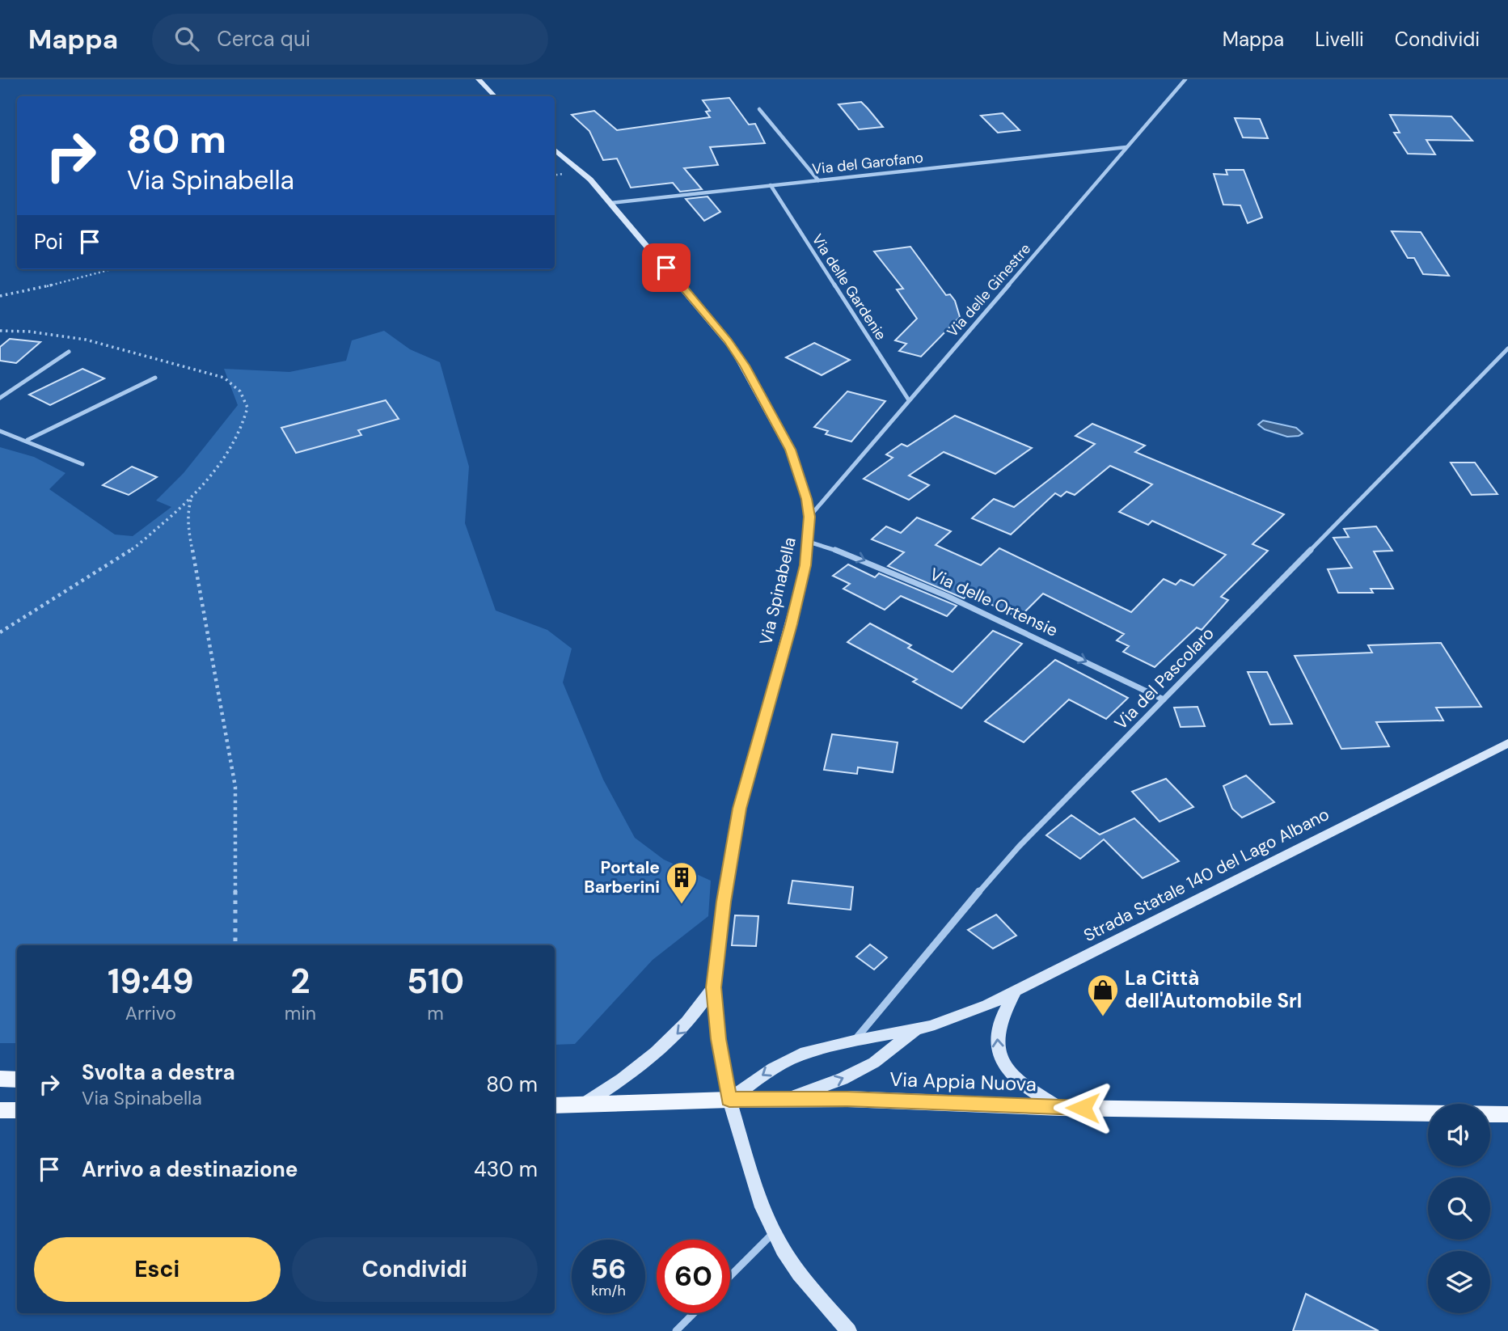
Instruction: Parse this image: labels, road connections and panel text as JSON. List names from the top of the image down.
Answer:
{
  "streets": {
    "main road": ["Via Appia Nuova"],
    "street": [
      "Via del Garofano",
      "Via delle Gardenie",
      "Via delle Ginestre",
      "Via Spinabella",
      "Via delle Ortensie",
      "Via del Pascolaro",
      "Strada Statale 140 del Lago Albano"
    ]
  },
  "crossings": [
    ["Via del Garofano", "Via delle Gardenie"],
    ["Via del Garofano", "Via delle Ginestre"],
    ["Via del Garofano", "Via Spinabella"],
    ["Via delle Gardenie", "Via delle Ginestre"],
    ["Via delle Ginestre", "Via Spinabella"],
    ["Via Spinabella", "Via delle Ortensie"],
    ["Via Spinabella", "Strada Statale 140 del Lago Albano"],
    ["Via Spinabella", "Via Appia Nuova"],
    ["Via delle Ortensie", "Via del Pascolaro"],
    ["Via del Pascolaro", "Strada Statale 140 del Lago Albano"],
    ["Strada Statale 140 del Lago Albano", "Via Appia Nuova"]
  ],
  "one_way": ["Via delle Ortensie"],
  "places": {
    "building": ["Portale Barberini"],
    "shop": ["La Città dell'Automobile Srl"]
  },
  "page": {
    "header": "Mappa",
    "search": "Cerca qui",
    "nav": ["Mappa", "Livelli", "Condividi"],
    "turn": ["80 m", "Via Spinabella"],
    "then": "Poi",
    "eta": [
      "19:49",
      "Arrivo",
      "2",
      "min",
      "510",
      "m"
    ],
    "list": [
      {
        "name": "Svolta a destra",
        "note": "Via Spinabella",
        "value": "80 m"
      },
      {
        "name": "Arrivo a destinazione",
        "value": "430 m"
      }
    ],
    "buttons": ["Esci", "Condividi"],
    "speed": "56 km/h",
    "limit": "60"
  }
}
